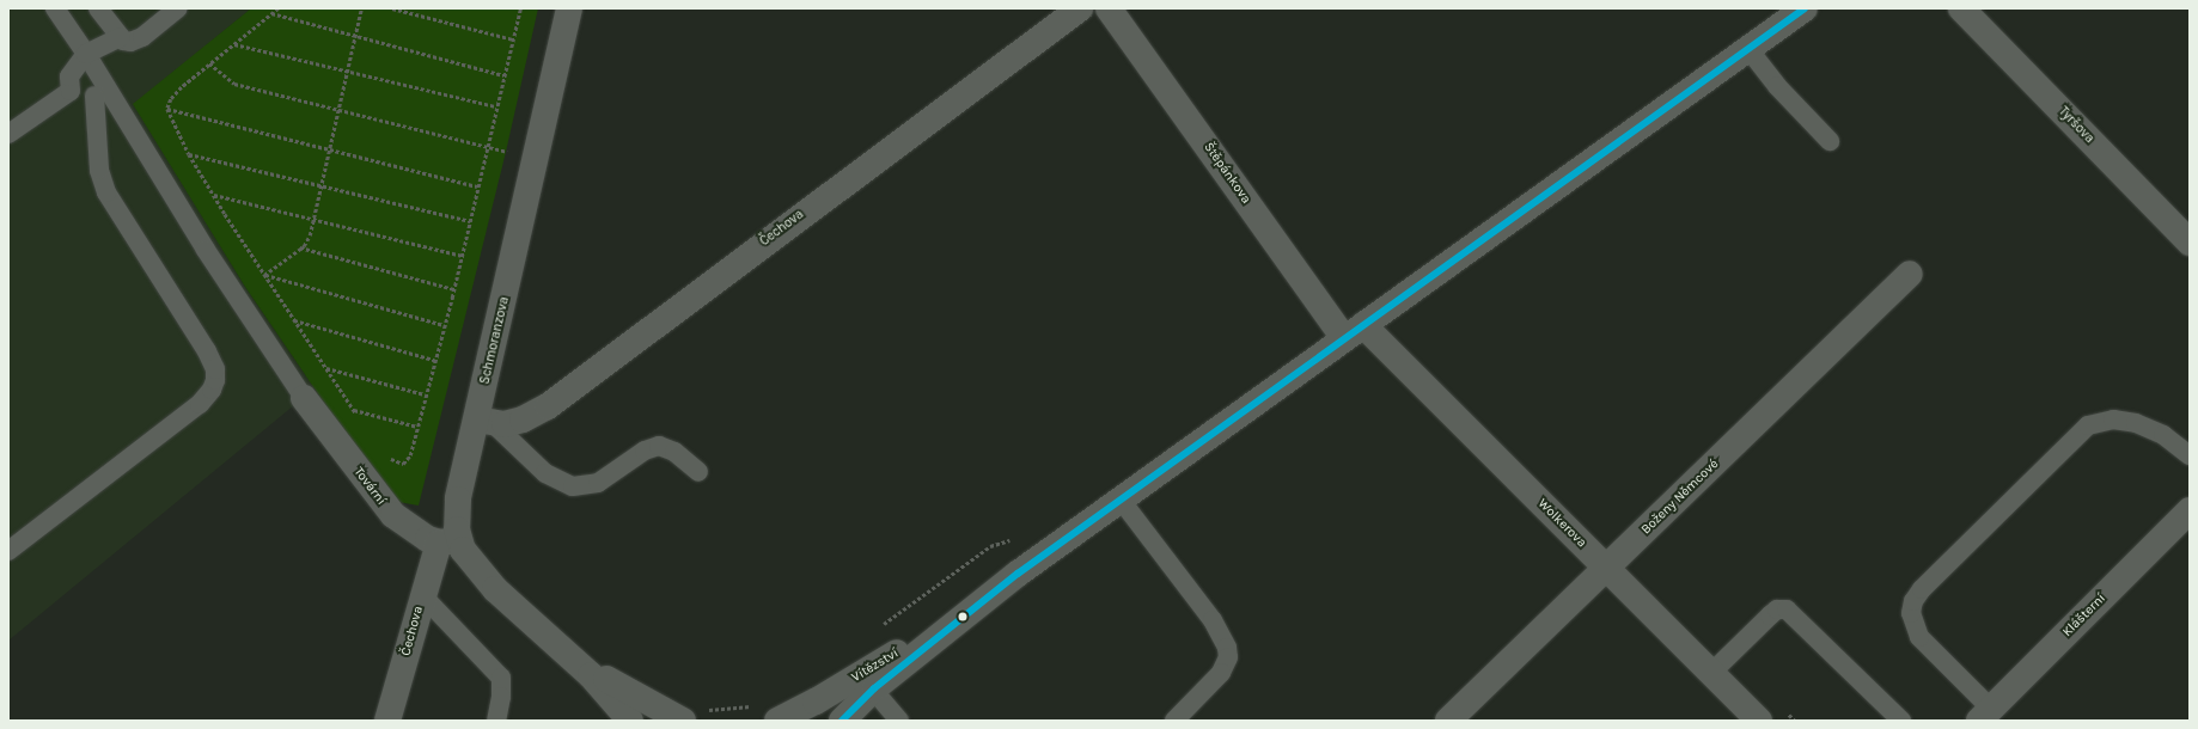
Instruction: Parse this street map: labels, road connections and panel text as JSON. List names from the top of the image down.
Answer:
{
  "streets": {
    "street": [
      "Tyršova",
      "Štěpánkova",
      "Čechova",
      "Schmoranzova",
      "Tovární",
      "Boženy Němcové",
      "Wolkerova",
      "Klášterní",
      "Vítězství"
    ]
  },
  "crossings": [
    ["Štěpánkova", "Wolkerova"],
    ["Štěpánkova", "Vítězství"],
    ["Čechova", "Schmoranzova"],
    ["Čechova", "Tovární"],
    ["Schmoranzova", "Tovární"],
    ["Boženy Němcové", "Wolkerova"],
    ["Wolkerova", "Vítězství"]
  ]
}
